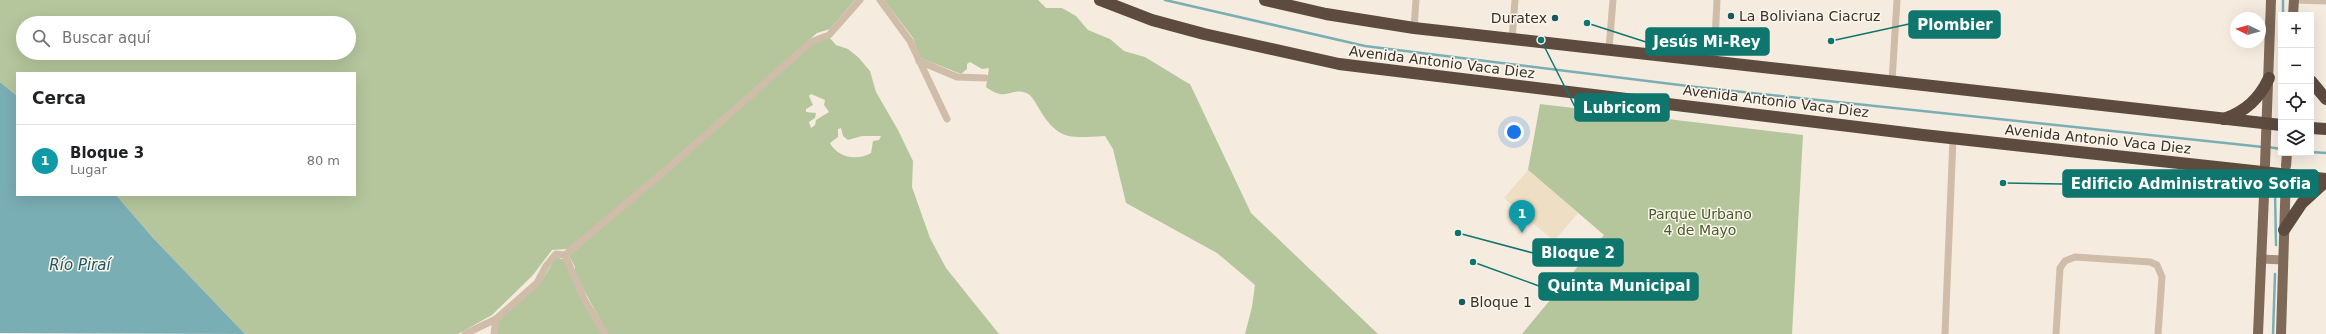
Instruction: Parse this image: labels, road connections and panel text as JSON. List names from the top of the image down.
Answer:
{
  "streets": {
    "highway": ["Avenida Antonio Vaca Diez"]
  },
  "water": ["Río Piraí"],
  "parks": ["Parque Urbano 4 de Mayo"],
  "places": [
    "La Boliviana Ciacruz",
    "Duratex",
    "Jesús Mi-Rey",
    "Lubricom",
    "Plombier",
    "Edificio Administrativo Sofia",
    "Bloque 2",
    "Quinta Municipal",
    "Bloque 1"
  ],
  "north": "left",
  "page": {
    "map_buttons": ["+", "−"],
    "search": "Buscar aquí",
    "heading": "Cerca",
    "list": [
      {
        "mark": "1",
        "name": "Bloque 3",
        "note": "Lugar",
        "value": "80 m"
      }
    ],
    "pins": "1"
  }
}
